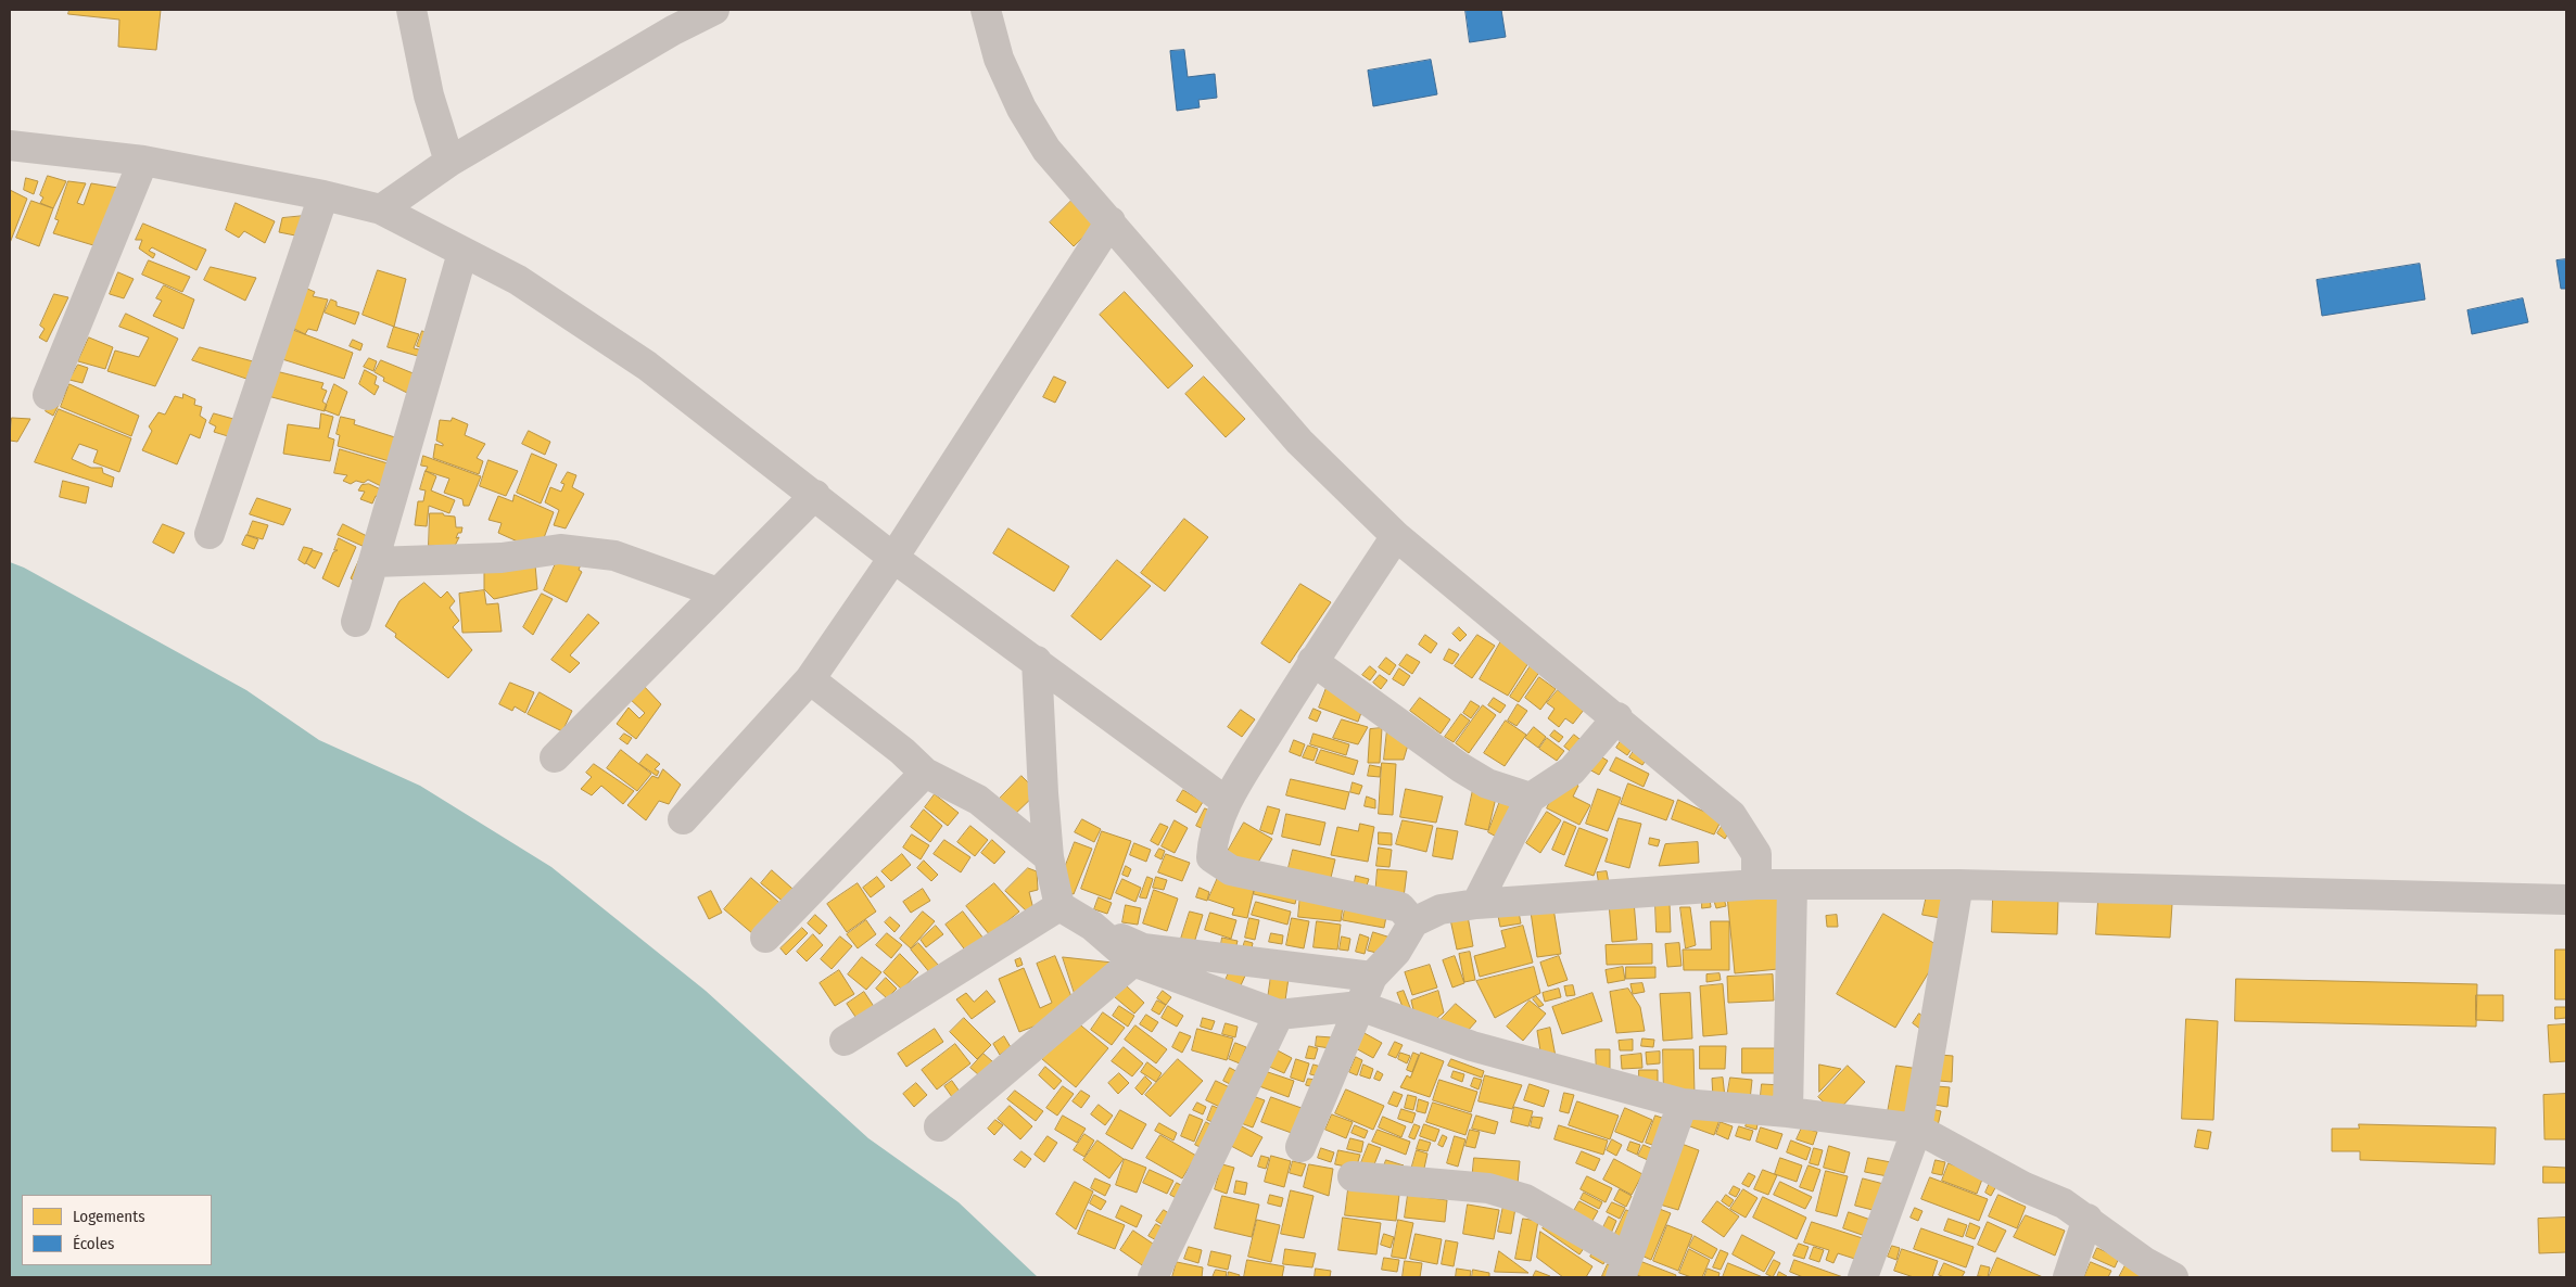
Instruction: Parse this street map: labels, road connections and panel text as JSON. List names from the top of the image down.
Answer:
{
  "legend": ["Logements", "Écoles"]
}
